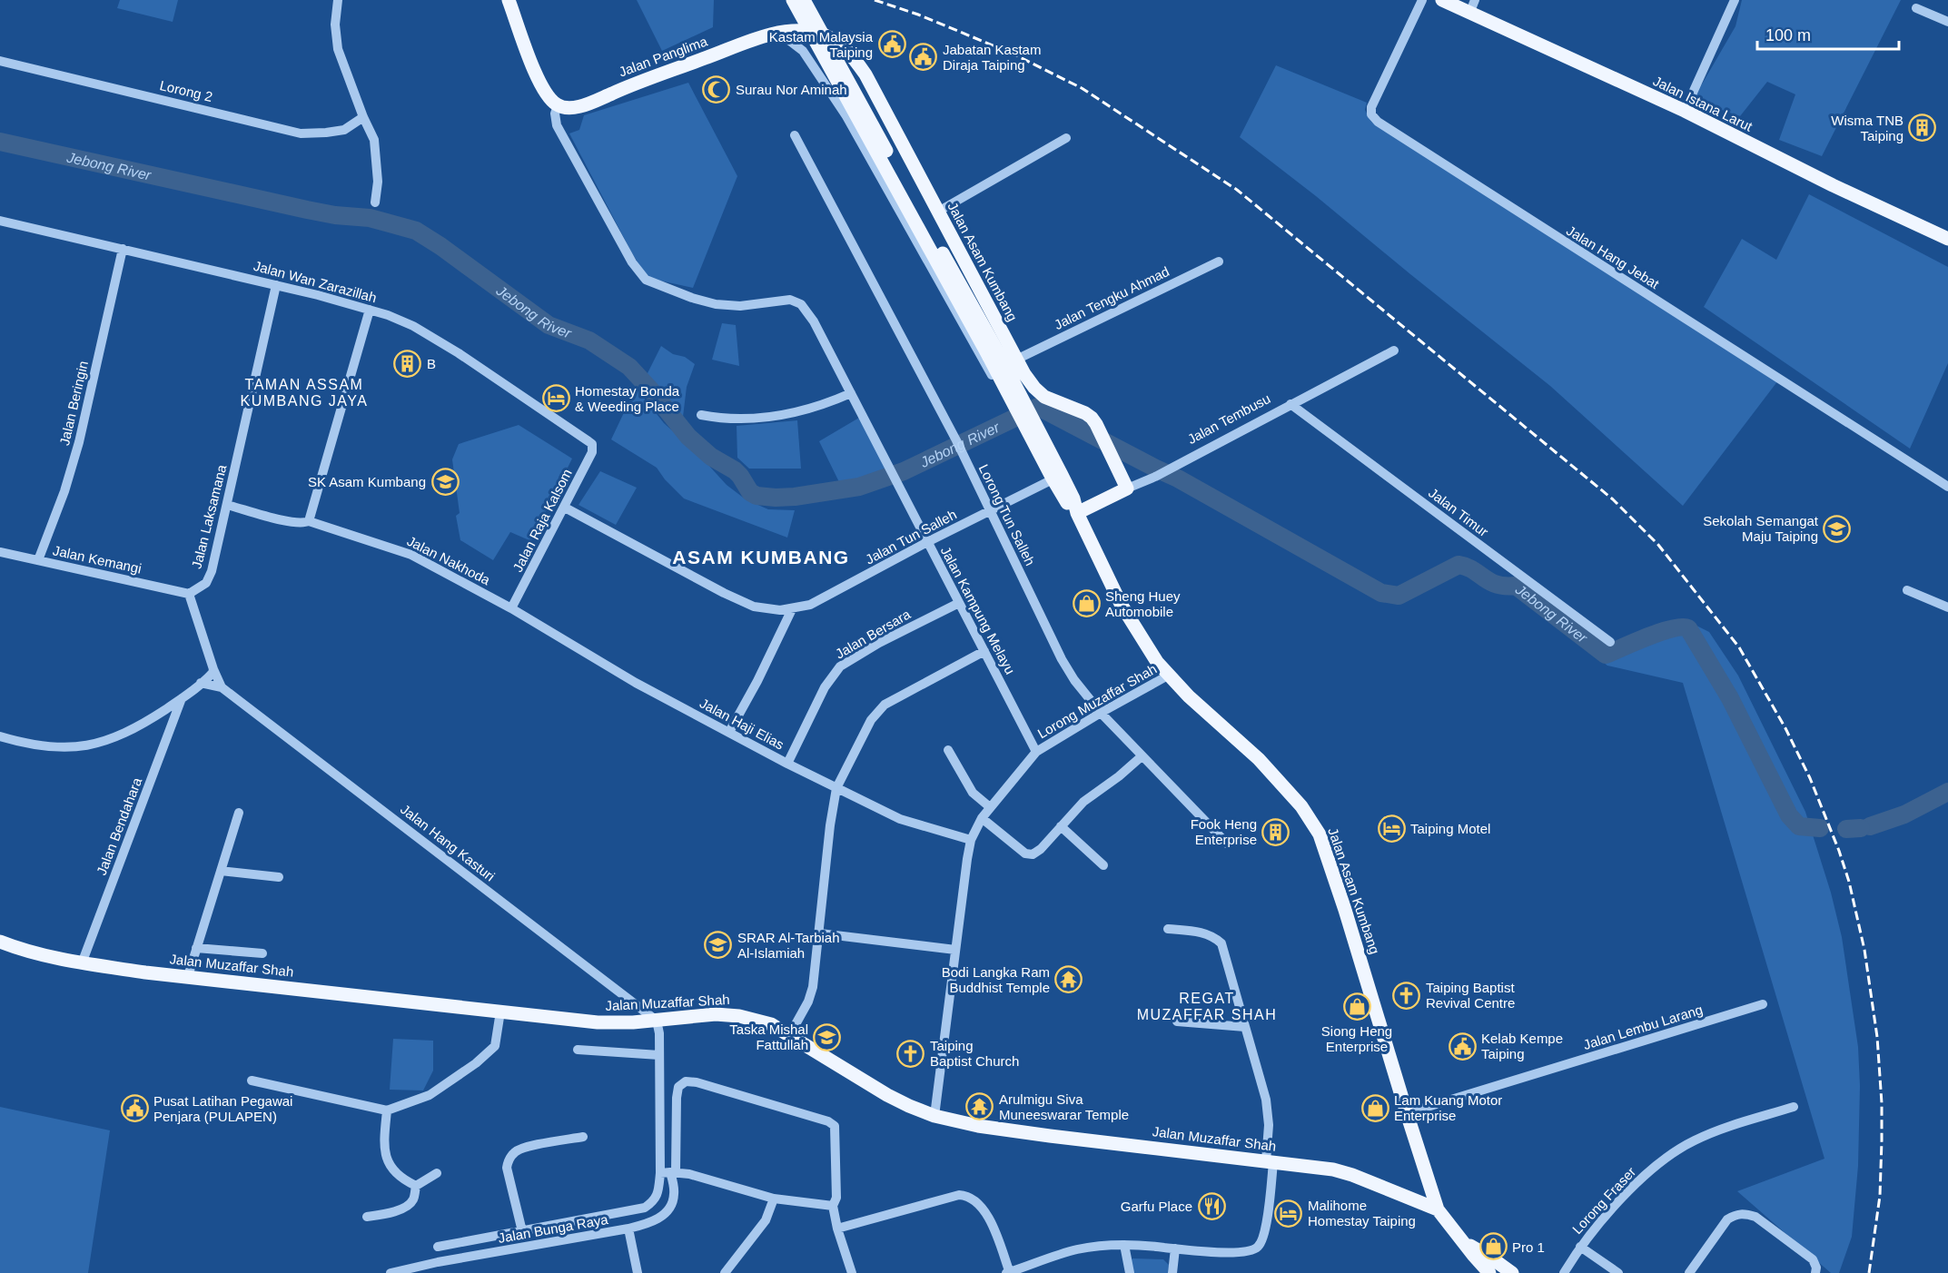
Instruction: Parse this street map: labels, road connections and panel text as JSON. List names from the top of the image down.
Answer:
{
  "streets": {
    "main road": [
      "Jalan Panglima",
      "Jalan Istana Larut",
      "Jalan Asam Kumbang",
      "Jalan Tembusu",
      "Jalan Muzaffar Shah"
    ],
    "street": [
      "Lorong 2",
      "Jalan Hang Jebat",
      "Jalan Wan Zarazillah",
      "Jalan Tengku Ahmad",
      "Jalan Beringin",
      "Jalan Timur",
      "Lorong Tun Salleh",
      "Jalan Laksamana",
      "Jalan Raja Kalsom",
      "Jalan Tun Salleh",
      "Jalan Kemangi",
      "Jalan Nakhoda",
      "Jalan Kampung Melayu",
      "Jalan Bersara",
      "Lorong Muzaffar Shah",
      "Jalan Haji Elias",
      "Jalan Bendahara",
      "Jalan Hang Kasturi",
      "Jalan Lembu Larang",
      "Lorong Fraser",
      "Jalan Bunga Raya"
    ]
  },
  "crossings": [
    ["Jalan Panglima", "Jalan Asam Kumbang"],
    ["Jalan Panglima", "Jalan Kampung Melayu"],
    ["Jalan Asam Kumbang", "Jalan Tengku Ahmad"],
    ["Jalan Asam Kumbang", "Jalan Tembusu"],
    ["Jalan Asam Kumbang", "Jalan Tun Salleh"],
    ["Jalan Asam Kumbang", "Lorong Muzaffar Shah"],
    ["Jalan Asam Kumbang", "Jalan Muzaffar Shah"],
    ["Jalan Asam Kumbang", "Jalan Lembu Larang"],
    ["Jalan Wan Zarazillah", "Jalan Beringin"],
    ["Jalan Wan Zarazillah", "Jalan Laksamana"],
    ["Jalan Wan Zarazillah", "Jalan Raja Kalsom"],
    ["Jalan Beringin", "Jalan Kemangi"],
    ["Jalan Tembusu", "Jalan Timur"],
    ["Lorong Tun Salleh", "Jalan Tun Salleh"],
    ["Lorong Tun Salleh", "Lorong Muzaffar Shah"],
    ["Jalan Laksamana", "Jalan Kemangi"],
    ["Jalan Laksamana", "Jalan Nakhoda"],
    ["Jalan Raja Kalsom", "Jalan Tun Salleh"],
    ["Jalan Raja Kalsom", "Jalan Nakhoda"],
    ["Jalan Raja Kalsom", "Jalan Haji Elias"],
    ["Jalan Tun Salleh", "Jalan Kampung Melayu"],
    ["Jalan Nakhoda", "Jalan Haji Elias"],
    ["Jalan Kampung Melayu", "Jalan Bersara"],
    ["Jalan Kampung Melayu", "Lorong Muzaffar Shah"],
    ["Jalan Bersara", "Jalan Haji Elias"],
    ["Lorong Muzaffar Shah", "Jalan Haji Elias"],
    ["Lorong Muzaffar Shah", "Jalan Muzaffar Shah"],
    ["Jalan Bendahara", "Jalan Muzaffar Shah"],
    ["Jalan Hang Kasturi", "Jalan Muzaffar Shah"],
    ["Jalan Hang Kasturi", "Jalan Bunga Raya"],
    ["Jalan Muzaffar Shah", "Jalan Bunga Raya"]
  ],
  "districts": ["TAMAN ASSAM KUMBANG JAYA", "ASAM KUMBANG", "REGAT MUZAFFAR SHAH"],
  "water": ["Jebong River"],
  "places": {
    "public building": [
      "Kastam Malaysia Taiping",
      "Jabatan Kastam Diraja Taiping",
      "Kelab Kempe Taiping",
      "Pusat Latihan Pegawai Penjara (PULAPEN)"
    ],
    "mosque": ["Surau Nor Aminah"],
    "building": ["Wisma TNB Taiping", "B", "Fook Heng Enterprise"],
    "hotel": ["Homestay Bonda & Weeding Place", "Taiping Motel", "Malihome Homestay Taiping"],
    "school or university": [
      "SK Asam Kumbang",
      "Sekolah Semangat Maju Taiping",
      "SRAR Al-Tarbiah Al-Islamiah",
      "Taska Mishal Fattullah"
    ],
    "shop": [
      "Sheng Huey Automobile",
      "Siong Heng Enterprise",
      "Lam Kuang Motor Enterprise",
      "Pro 1"
    ],
    "temple": ["Bodi Langka Ram Buddhist Temple", "Arulmigu Siva Muneeswarar Temple"],
    "church": ["Taiping Baptist Revival Centre", "Taiping Baptist Church"],
    "restaurant": ["Garfu Place"]
  },
  "scale_bar": "100 m"
}
